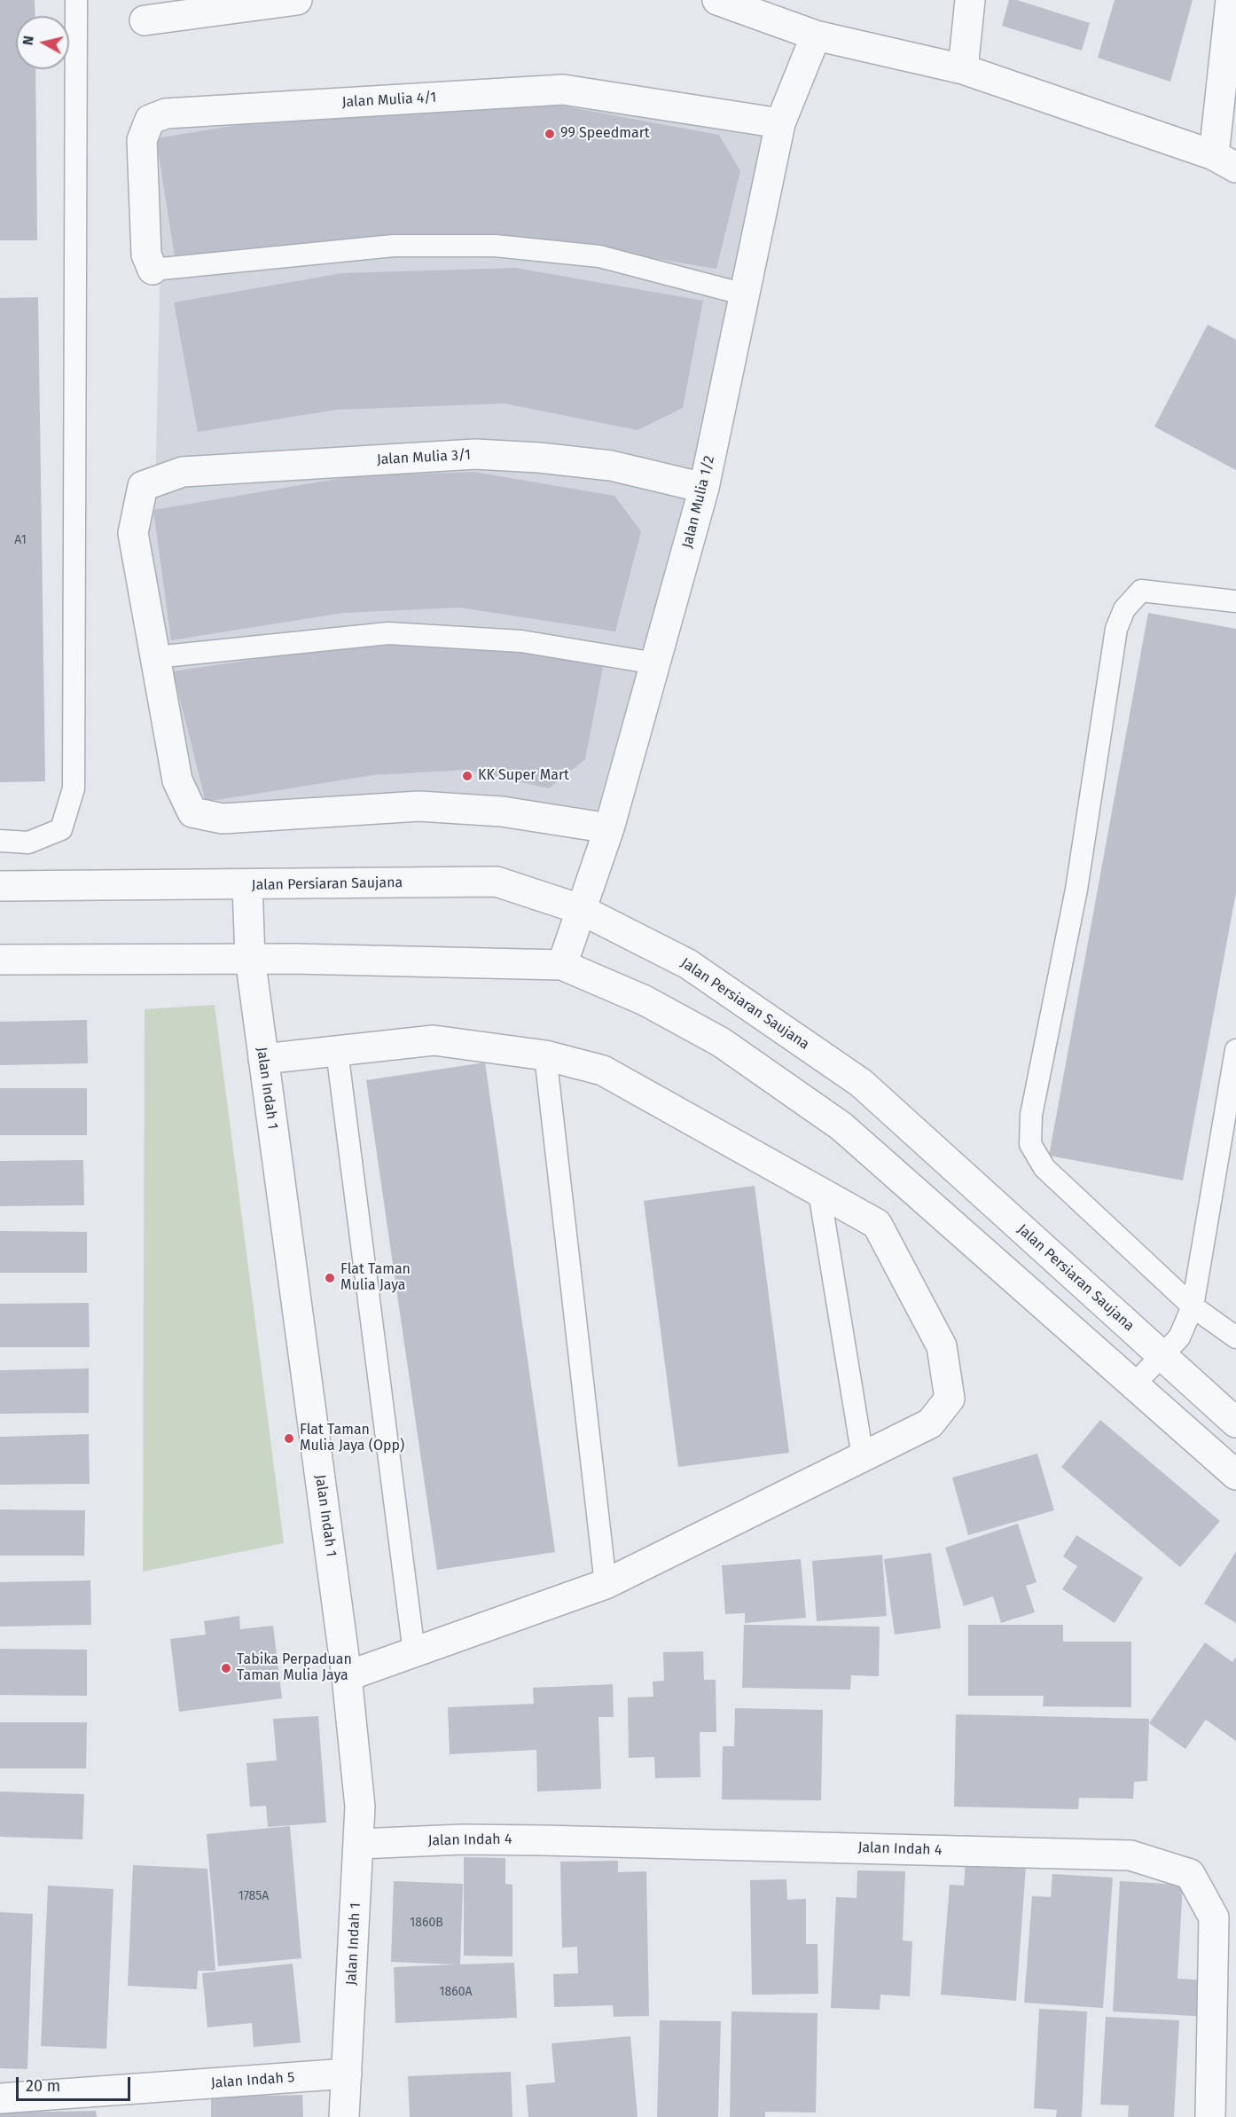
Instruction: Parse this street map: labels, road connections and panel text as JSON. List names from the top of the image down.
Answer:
{
  "streets": {
    "street": [
      "Jalan Mulia 4/1",
      "Jalan Mulia 3/1",
      "Jalan Mulia 1/2",
      "Jalan Persiaran Saujana",
      "Jalan Indah 1",
      "Jalan Indah 4",
      "Jalan Indah 5"
    ]
  },
  "crossings": [
    ["Jalan Mulia 4/1", "Jalan Mulia 1/2"],
    ["Jalan Mulia 3/1", "Jalan Mulia 1/2"],
    ["Jalan Mulia 1/2", "Jalan Persiaran Saujana"],
    ["Jalan Persiaran Saujana", "Jalan Indah 1"],
    ["Jalan Indah 1", "Jalan Indah 4"],
    ["Jalan Indah 1", "Jalan Indah 5"]
  ],
  "places": [
    "99 Speedmart",
    "KK Super Mart",
    "Flat Taman Mulia Jaya",
    "Flat Taman Mulia Jaya (Opp)",
    "Tabika Perpaduan Taman Mulia Jaya"
  ],
  "house_numbers": [
    "A1",
    "1785A",
    "1860B",
    "1860A"
  ],
  "scale_bar": "20 m",
  "north": "left"
}
